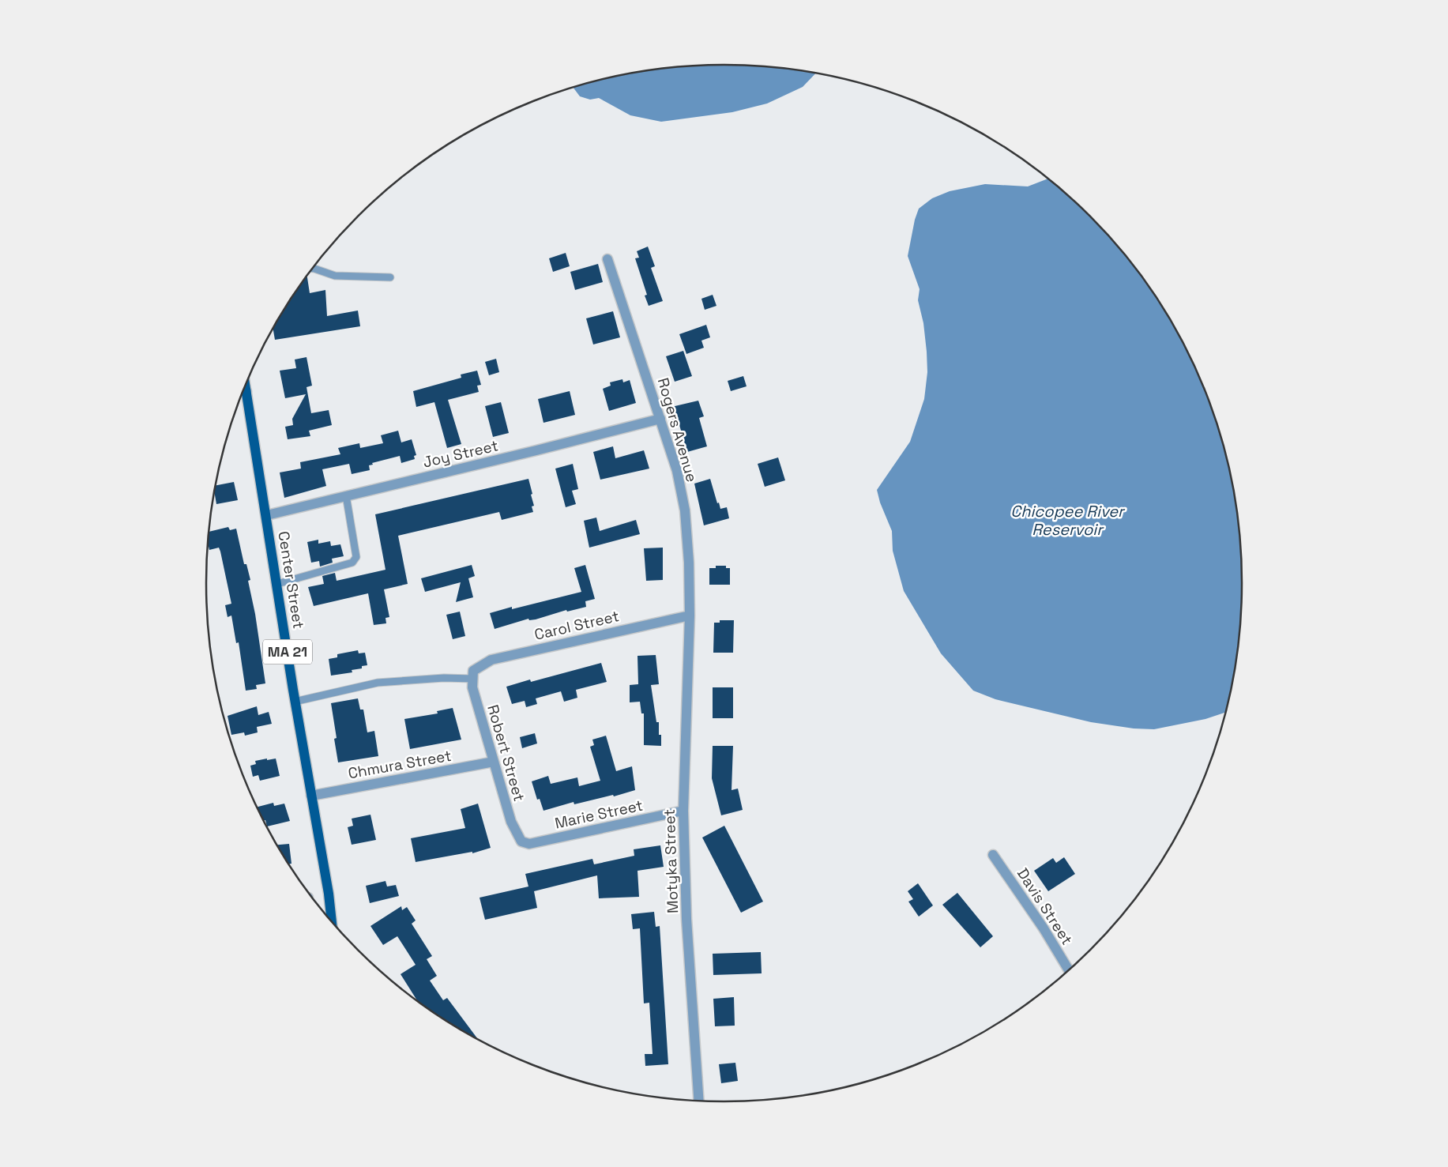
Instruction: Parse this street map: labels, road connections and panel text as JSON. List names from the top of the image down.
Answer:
{
  "streets": {
    "main road": ["Center Street", "MA 21"],
    "street": [
      "Rogers Avenue",
      "Joy Street",
      "Carol Street",
      "Robert Street",
      "Chmura Street",
      "Marie Street",
      "Motyka Street",
      "Davis Street"
    ]
  },
  "crossings": [
    ["Rogers Avenue", "Joy Street"],
    ["Rogers Avenue", "Carol Street"],
    ["Rogers Avenue", "Motyka Street"],
    ["Joy Street", "Center Street"],
    ["Center Street", "Chmura Street"],
    ["Carol Street", "Robert Street"],
    ["Carol Street", "Motyka Street"],
    ["Robert Street", "Chmura Street"],
    ["Robert Street", "Marie Street"],
    ["Marie Street", "Motyka Street"]
  ],
  "water": ["Chicopee River Reservoir"]
}
